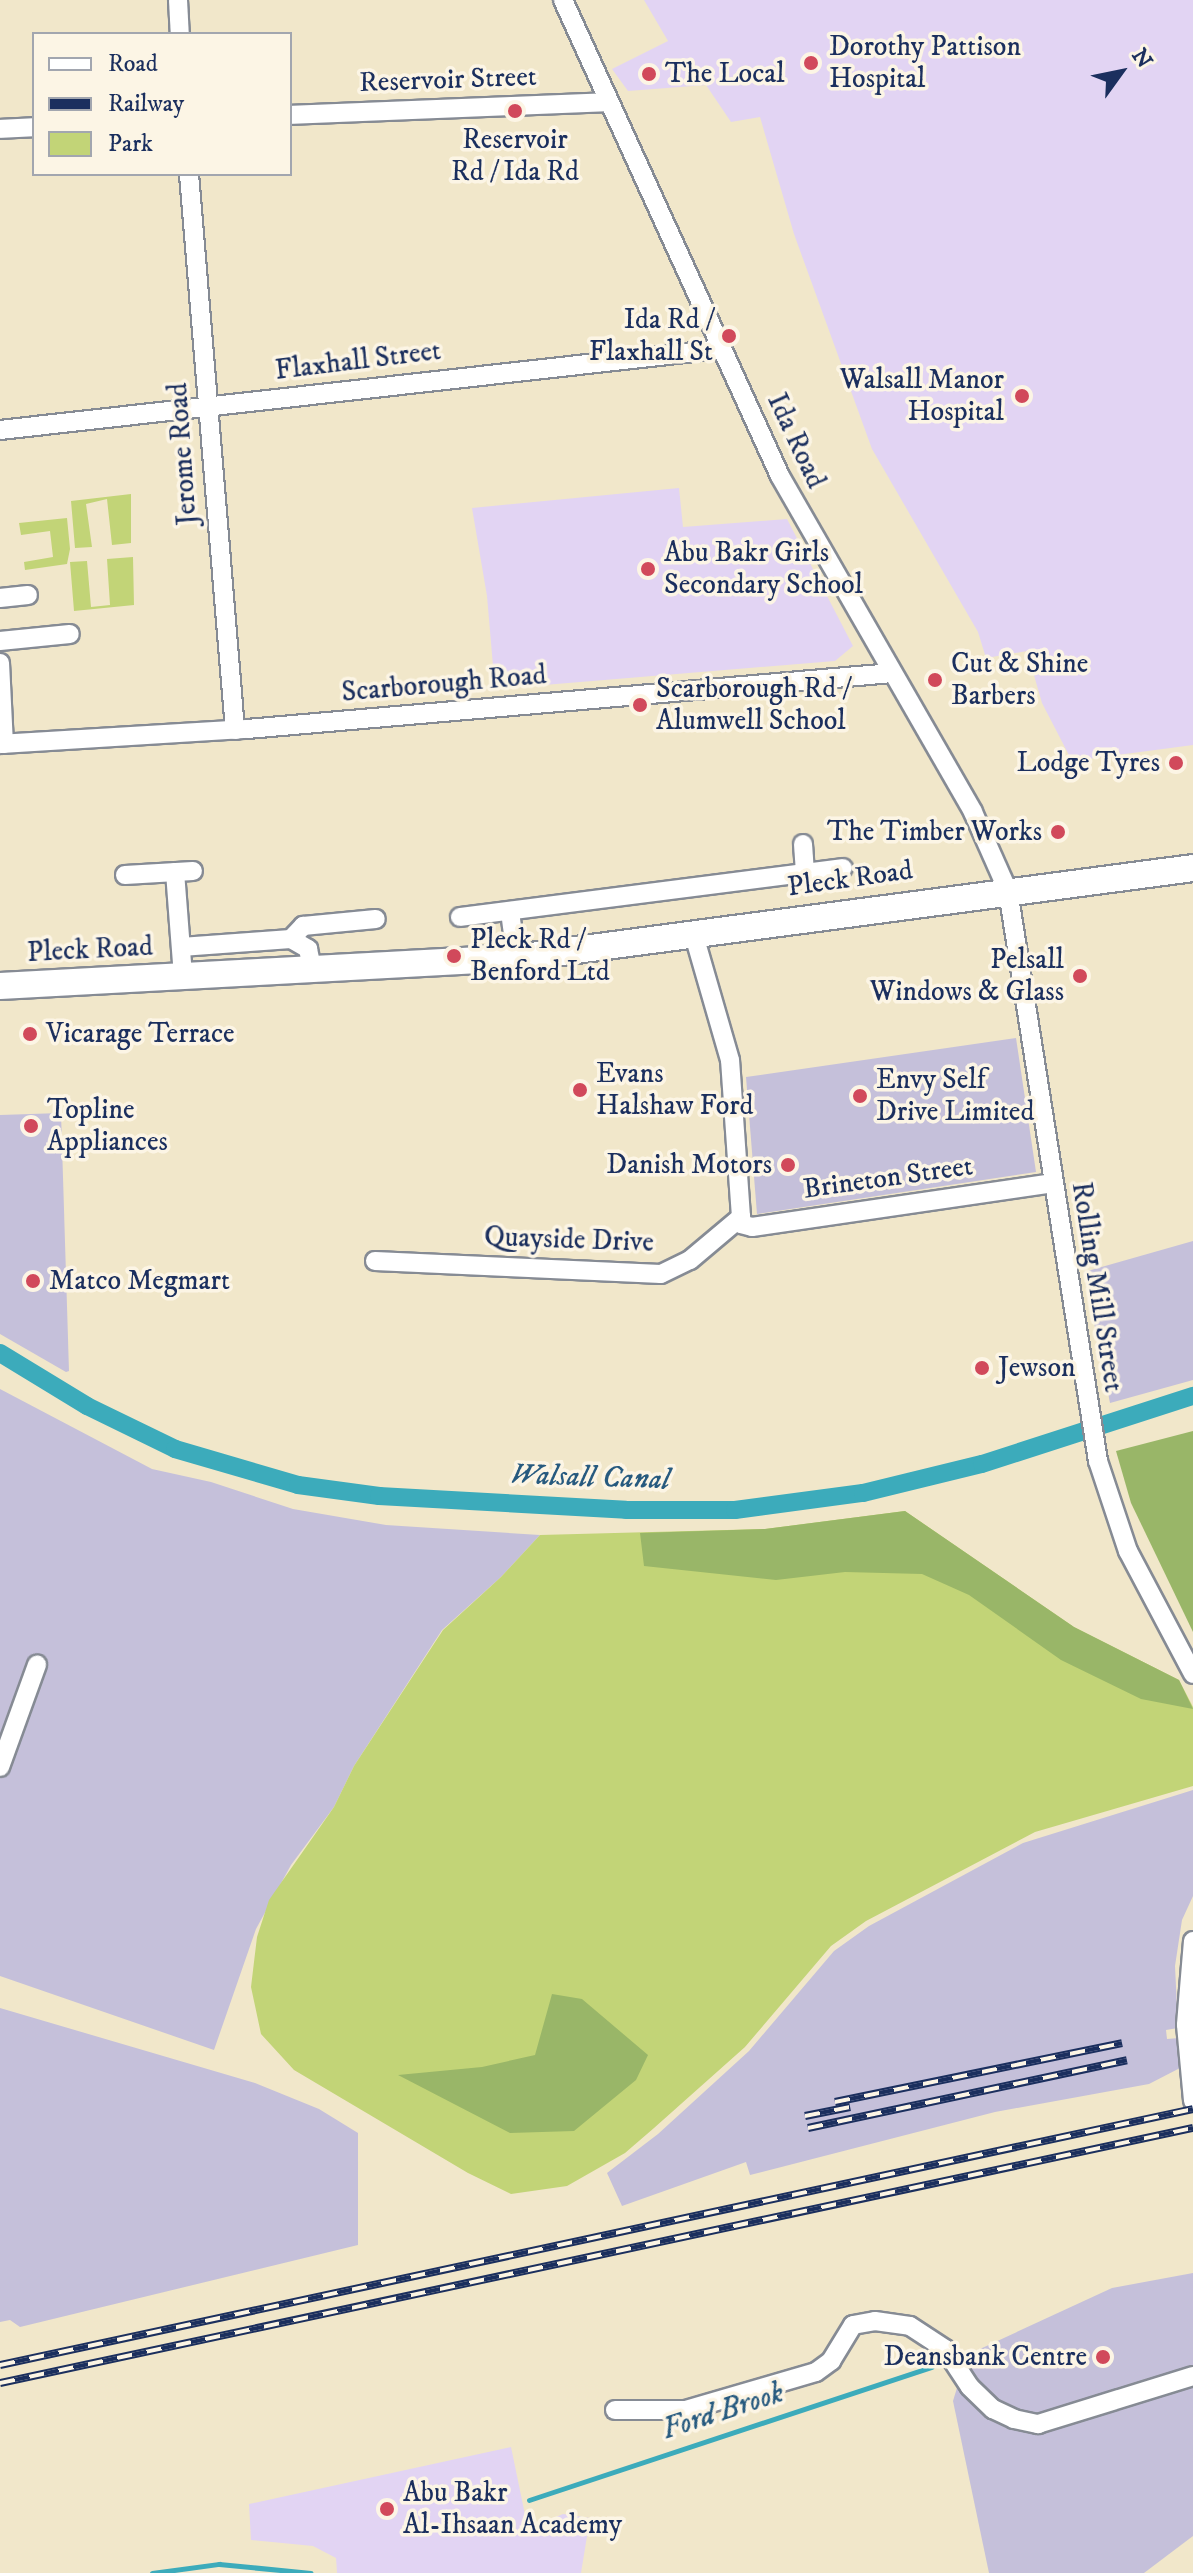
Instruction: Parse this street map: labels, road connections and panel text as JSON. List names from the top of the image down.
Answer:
{
  "streets": {
    "highway": ["Pleck Road"],
    "street": [
      "Reservoir Street",
      "Flaxhall Street",
      "Ida Road",
      "Jerome Road",
      "Scarborough Road",
      "Brineton Street",
      "Quayside Drive",
      "Rolling Mill Street"
    ]
  },
  "crossings": [
    ["Reservoir Street", "Ida Road"],
    ["Flaxhall Street", "Ida Road"],
    ["Flaxhall Street", "Jerome Road"],
    ["Ida Road", "Scarborough Road"],
    ["Ida Road", "Pleck Road"],
    ["Ida Road", "Rolling Mill Street"],
    ["Jerome Road", "Scarborough Road"],
    ["Pleck Road", "Rolling Mill Street"],
    ["Brineton Street", "Quayside Drive"],
    ["Brineton Street", "Rolling Mill Street"]
  ],
  "water": ["Walsall Canal", "Ford Brook"],
  "places": [
    "Dorothy Pattison Hospital",
    "The Local",
    "Reservoir Rd / Ida Rd",
    "Ida Rd / Flaxhall St",
    "Walsall Manor Hospital",
    "Abu Bakr Girls Secondary School",
    "Cut & Shine Barbers",
    "Scarborough Rd / Alumwell School",
    "Lodge Tyres",
    "The Timber Works",
    "Pleck Rd / Benford Ltd",
    "Pelsall Windows & Glass",
    "Vicarage Terrace",
    "Evans Halshaw Ford",
    "Envy Self Drive Limited",
    "Topline Appliances",
    "Danish Motors",
    "Matco Megmart",
    "Jewson",
    "Deansbank Centre",
    "Abu Bakr Al-Ihsaan Academy"
  ],
  "legend": ["Road", "Railway", "Park"],
  "north": "top right"
}
